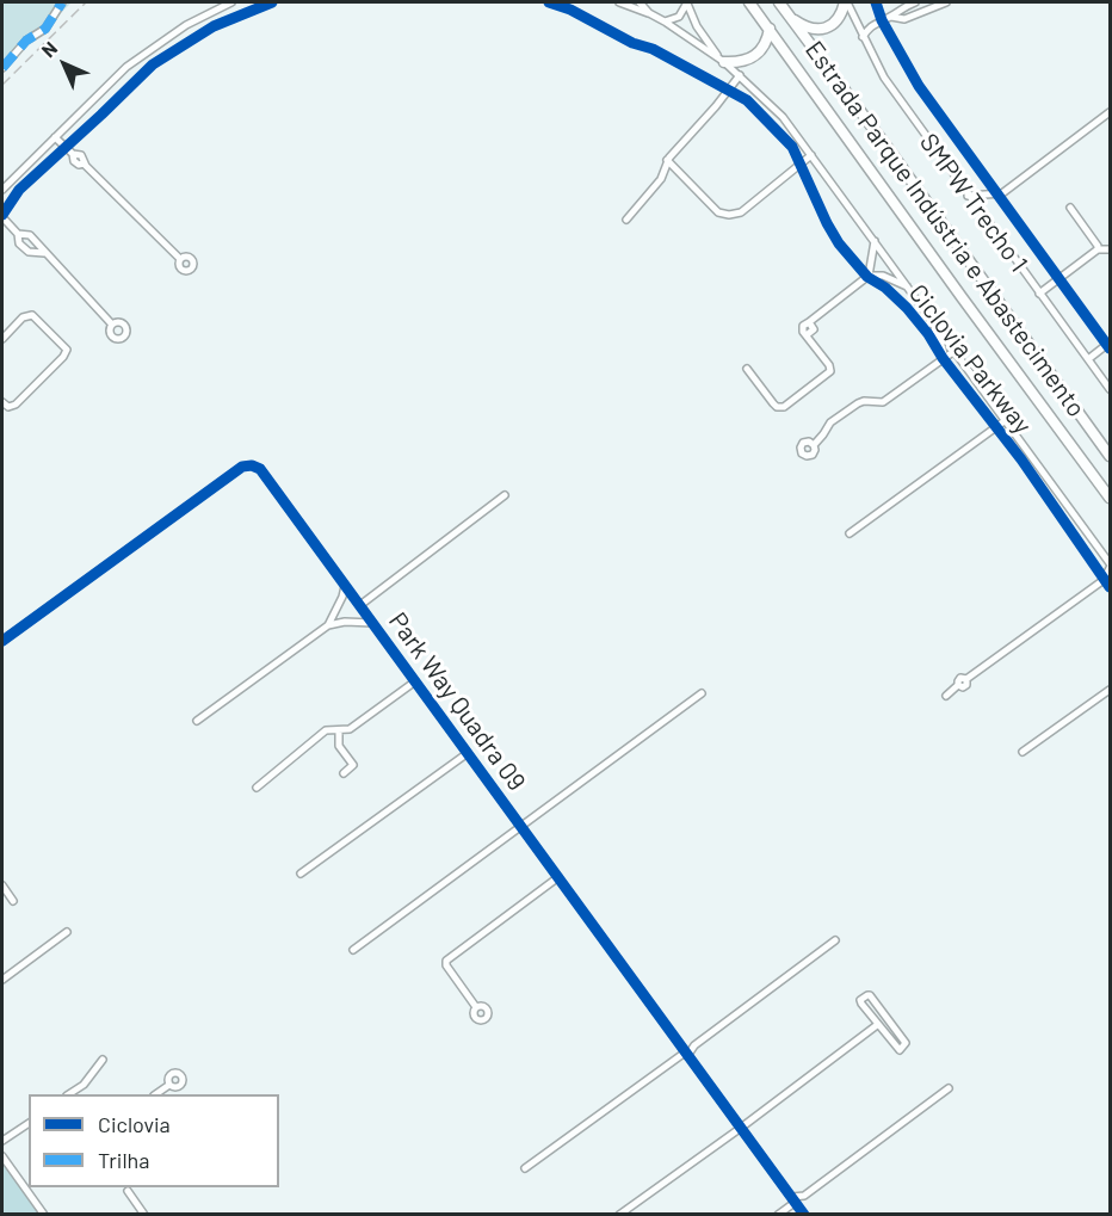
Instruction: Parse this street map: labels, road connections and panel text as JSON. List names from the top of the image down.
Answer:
{
  "streets": {
    "highway": ["Estrada Parque Indústria e Abastecimento"],
    "street": ["SMPW Trecho 1", "Park Way Quadra 09"],
    "cycle path": ["Ciclovia Parkway"]
  },
  "legend": ["Ciclovia", "Trilha"],
  "north": "top left"
}
